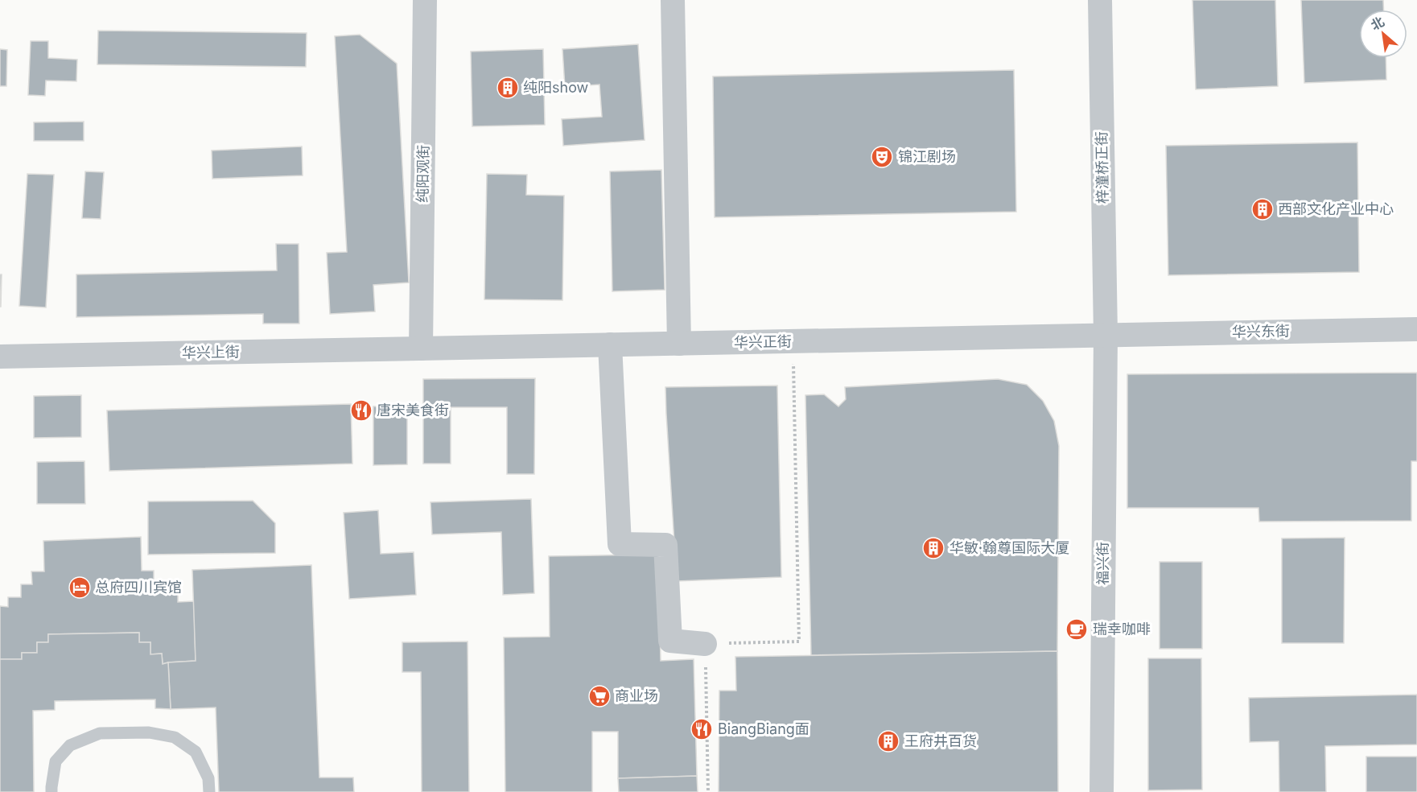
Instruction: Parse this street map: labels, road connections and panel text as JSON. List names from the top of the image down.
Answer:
{
  "streets": {
    "street": [
      "梓潼桥正街",
      "纯阳观街",
      "华兴东街",
      "华兴正街",
      "华兴上街",
      "福兴街"
    ]
  },
  "crossings": [
    ["梓潼桥正街", "华兴东街"],
    ["梓潼桥正街", "华兴正街"],
    ["梓潼桥正街", "福兴街"],
    ["纯阳观街", "华兴正街"],
    ["纯阳观街", "华兴上街"],
    ["华兴东街", "华兴正街"],
    ["华兴东街", "福兴街"],
    ["华兴正街", "华兴上街"],
    ["华兴正街", "福兴街"]
  ],
  "places": {
    "building": [
      "纯阳show",
      "西部文化产业中心",
      "华敏·翰尊国际大厦",
      "王府井百货"
    ],
    "theatre": ["锦江剧场"],
    "restaurant": ["唐宋美食街", "BiangBiang面"],
    "hotel": ["总府四川宾馆"],
    "cafe": ["瑞幸咖啡"],
    "supermarket": ["商业场"]
  },
  "north": "top left"
}
